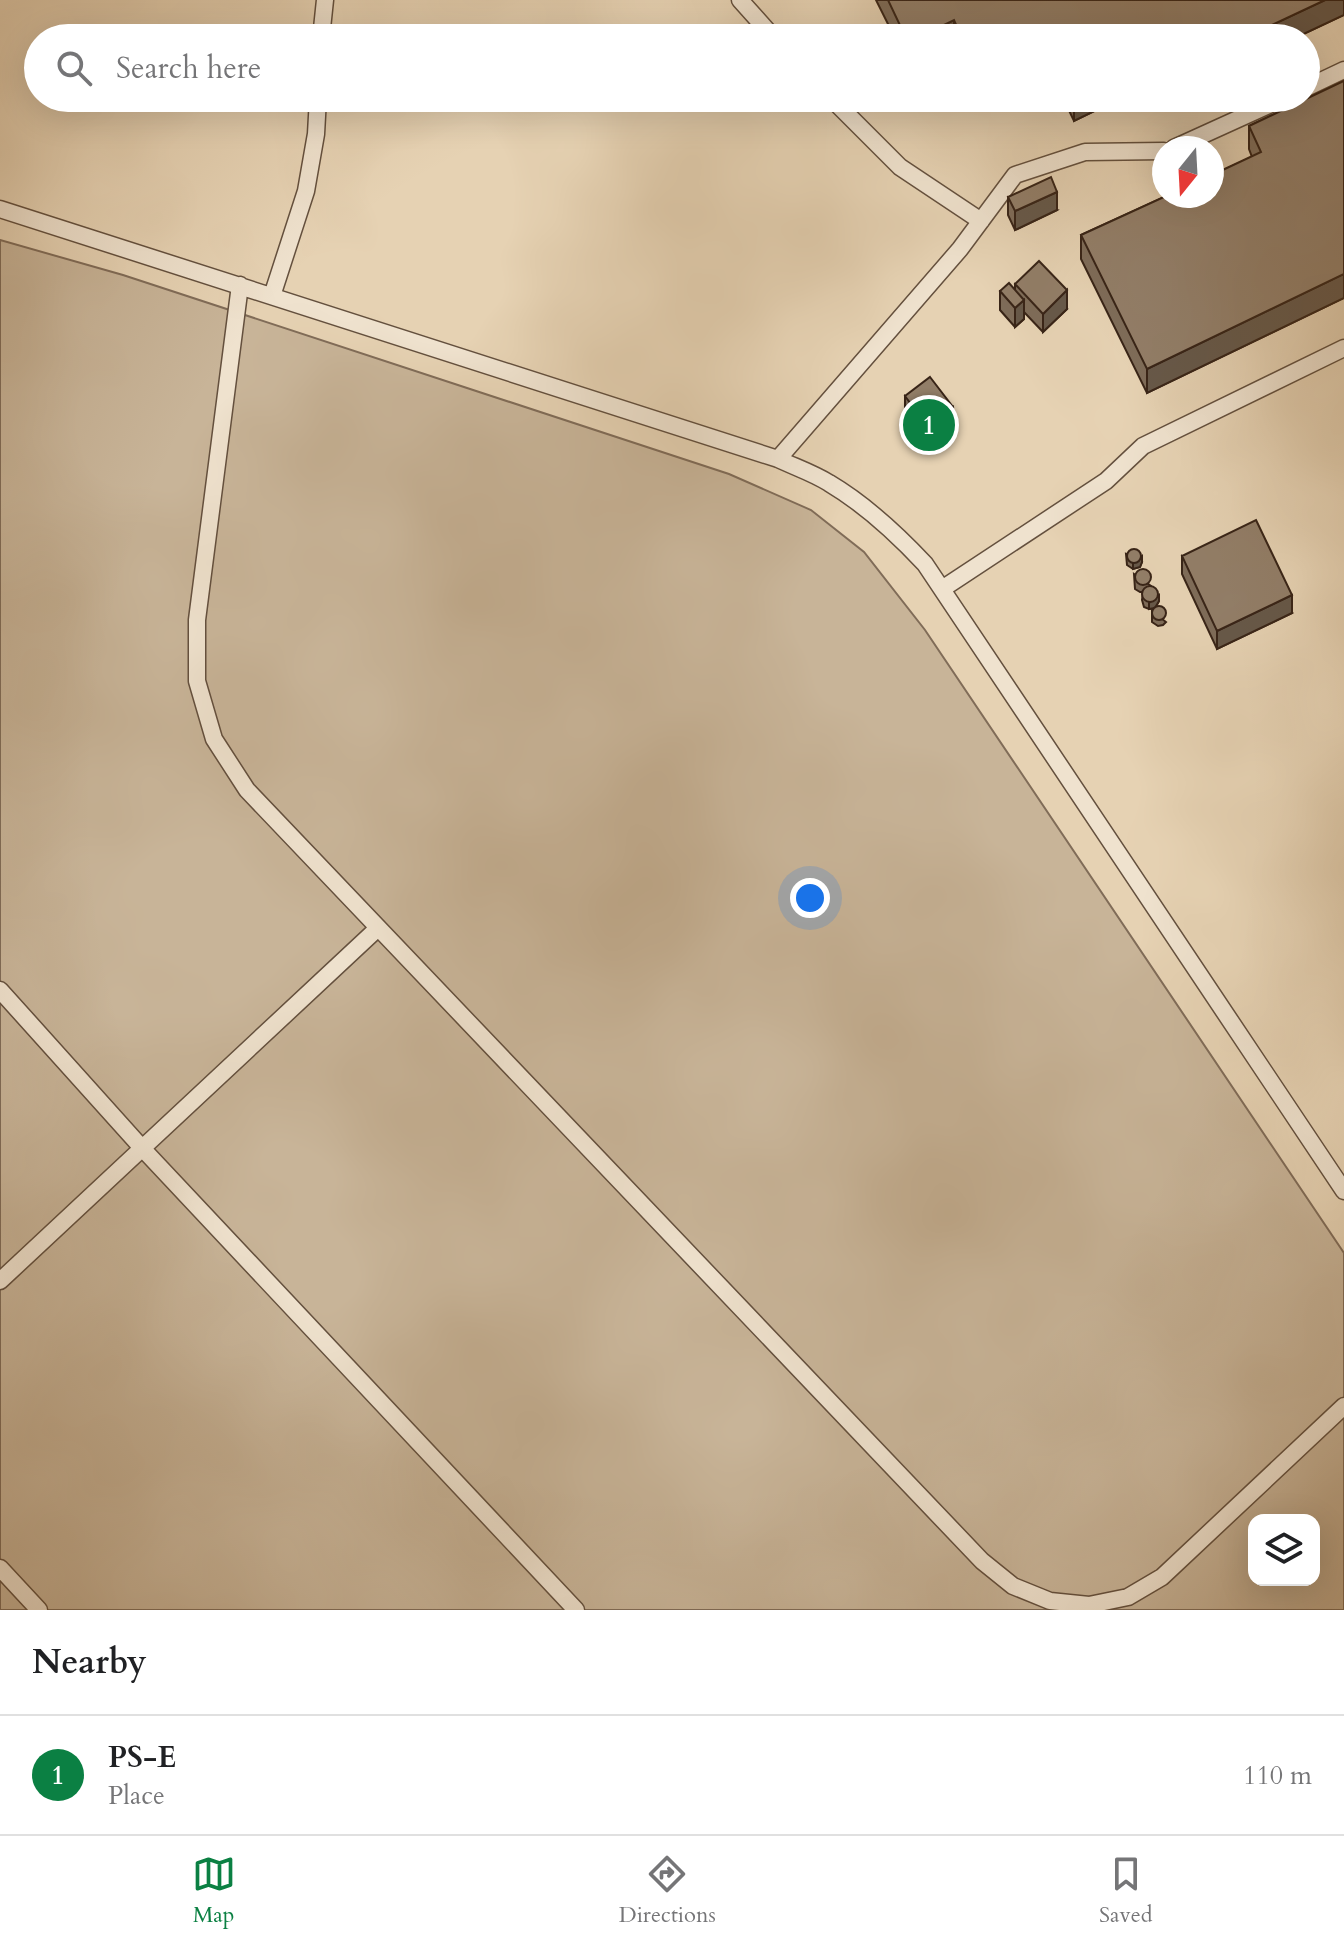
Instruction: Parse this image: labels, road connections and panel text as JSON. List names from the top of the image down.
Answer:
{
  "north": "bottom",
  "page": {
    "search": "Search here",
    "pins": "1",
    "heading": "Nearby",
    "list": [
      {
        "mark": "1",
        "name": "PS-E",
        "note": "Place",
        "value": "110 m"
      }
    ],
    "nav": ["Map", "Directions", "Saved"]
  }
}
